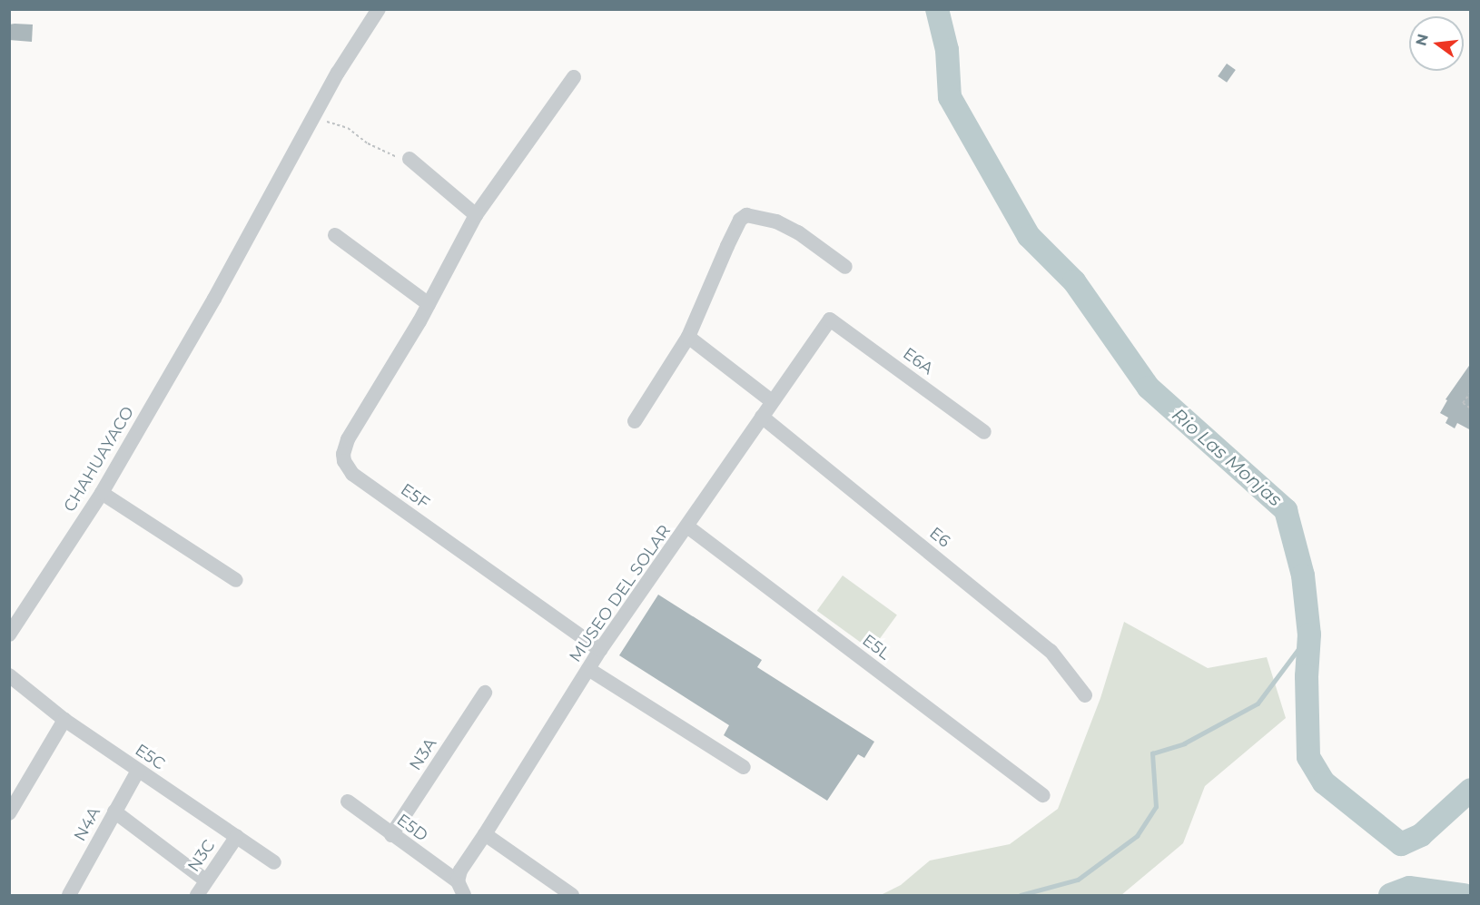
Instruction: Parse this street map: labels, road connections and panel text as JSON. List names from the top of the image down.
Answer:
{
  "streets": {
    "street": [
      "E6A",
      "CHAHUAYACO",
      "E5F",
      "E6",
      "MUSEO DEL SOLAR",
      "E5L",
      "N3A",
      "E5C",
      "N4A",
      "E5D",
      "N3C"
    ]
  },
  "crossings": [
    ["E6A", "MUSEO DEL SOLAR"],
    ["E5F", "MUSEO DEL SOLAR"],
    ["E6", "MUSEO DEL SOLAR"],
    ["MUSEO DEL SOLAR", "E5L"],
    ["MUSEO DEL SOLAR", "E5D"],
    ["N3A", "E5D"],
    ["E5C", "N4A"],
    ["E5C", "N3C"]
  ],
  "water": ["Rio Las Monjas"],
  "north": "left"
}
